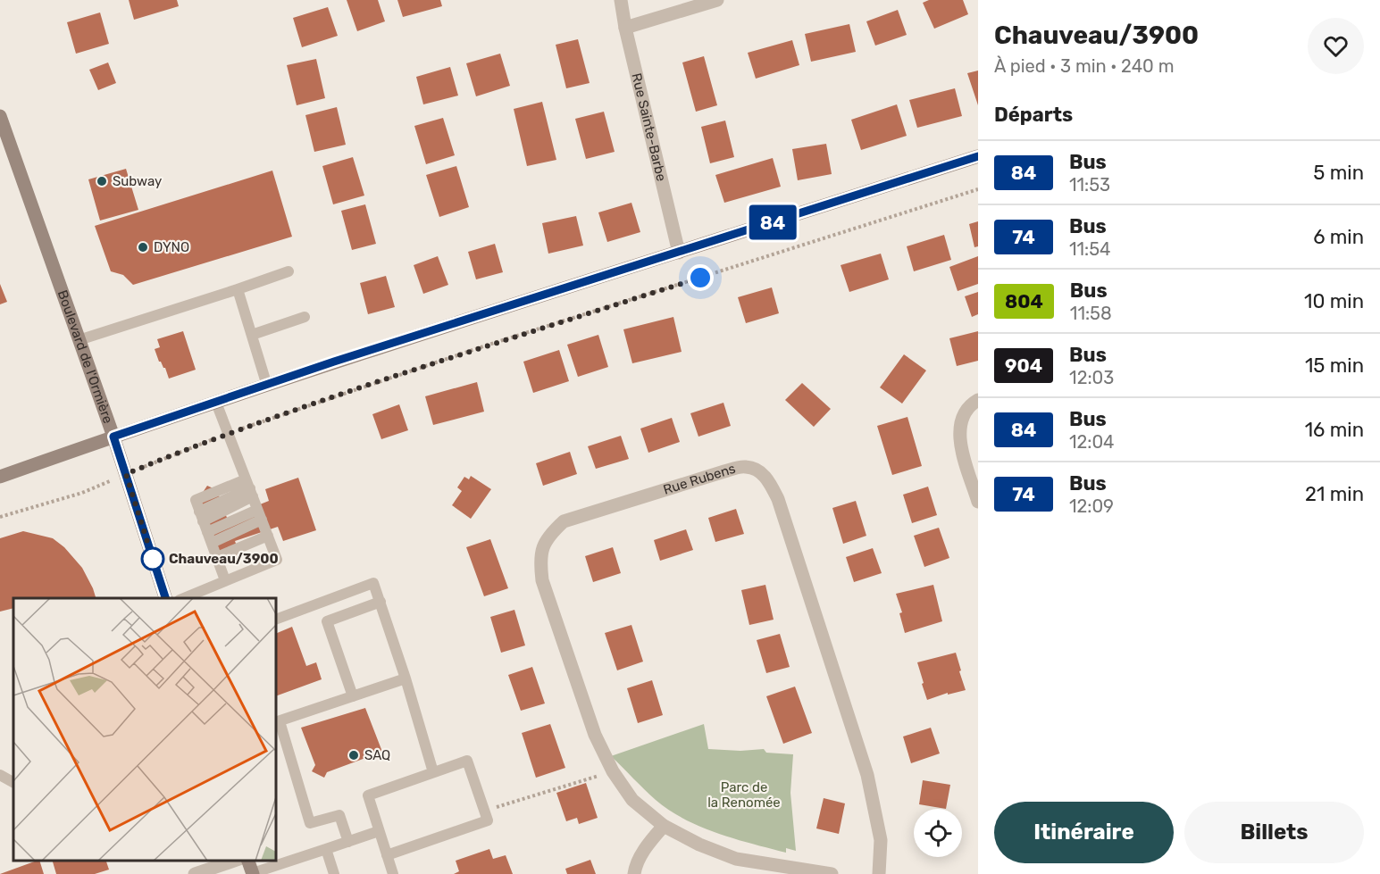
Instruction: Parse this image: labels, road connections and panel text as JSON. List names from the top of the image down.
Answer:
{
  "streets": {
    "street": ["Rue Sainte-Barbe", "Boulevard de l'Ormière", "Rue Rubens"]
  },
  "parks": ["Parc de la Renomée"],
  "places": [
    "Subway",
    "DYNO",
    "Chauveau/3900",
    "SAQ"
  ],
  "lines": ["bus line 84"],
  "page": {
    "on_map": "84",
    "heading": [
      ["Chauveau/3900", "À pied · 3 min · 240 m"],
      "Départs"
    ],
    "list": [
      {
        "mark": "84",
        "name": "Bus",
        "note": "11:53",
        "value": "5 min"
      },
      {
        "mark": "74",
        "name": "Bus",
        "note": "11:54",
        "value": "6 min"
      },
      {
        "mark": "804",
        "name": "Bus",
        "note": "11:58",
        "value": "10 min"
      },
      {
        "mark": "904",
        "name": "Bus",
        "note": "12:03",
        "value": "15 min"
      },
      {
        "mark": "84",
        "name": "Bus",
        "note": "12:04",
        "value": "16 min"
      },
      {
        "mark": "74",
        "name": "Bus",
        "note": "12:09",
        "value": "21 min"
      }
    ],
    "buttons": ["Itinéraire", "Billets"]
  }
}
